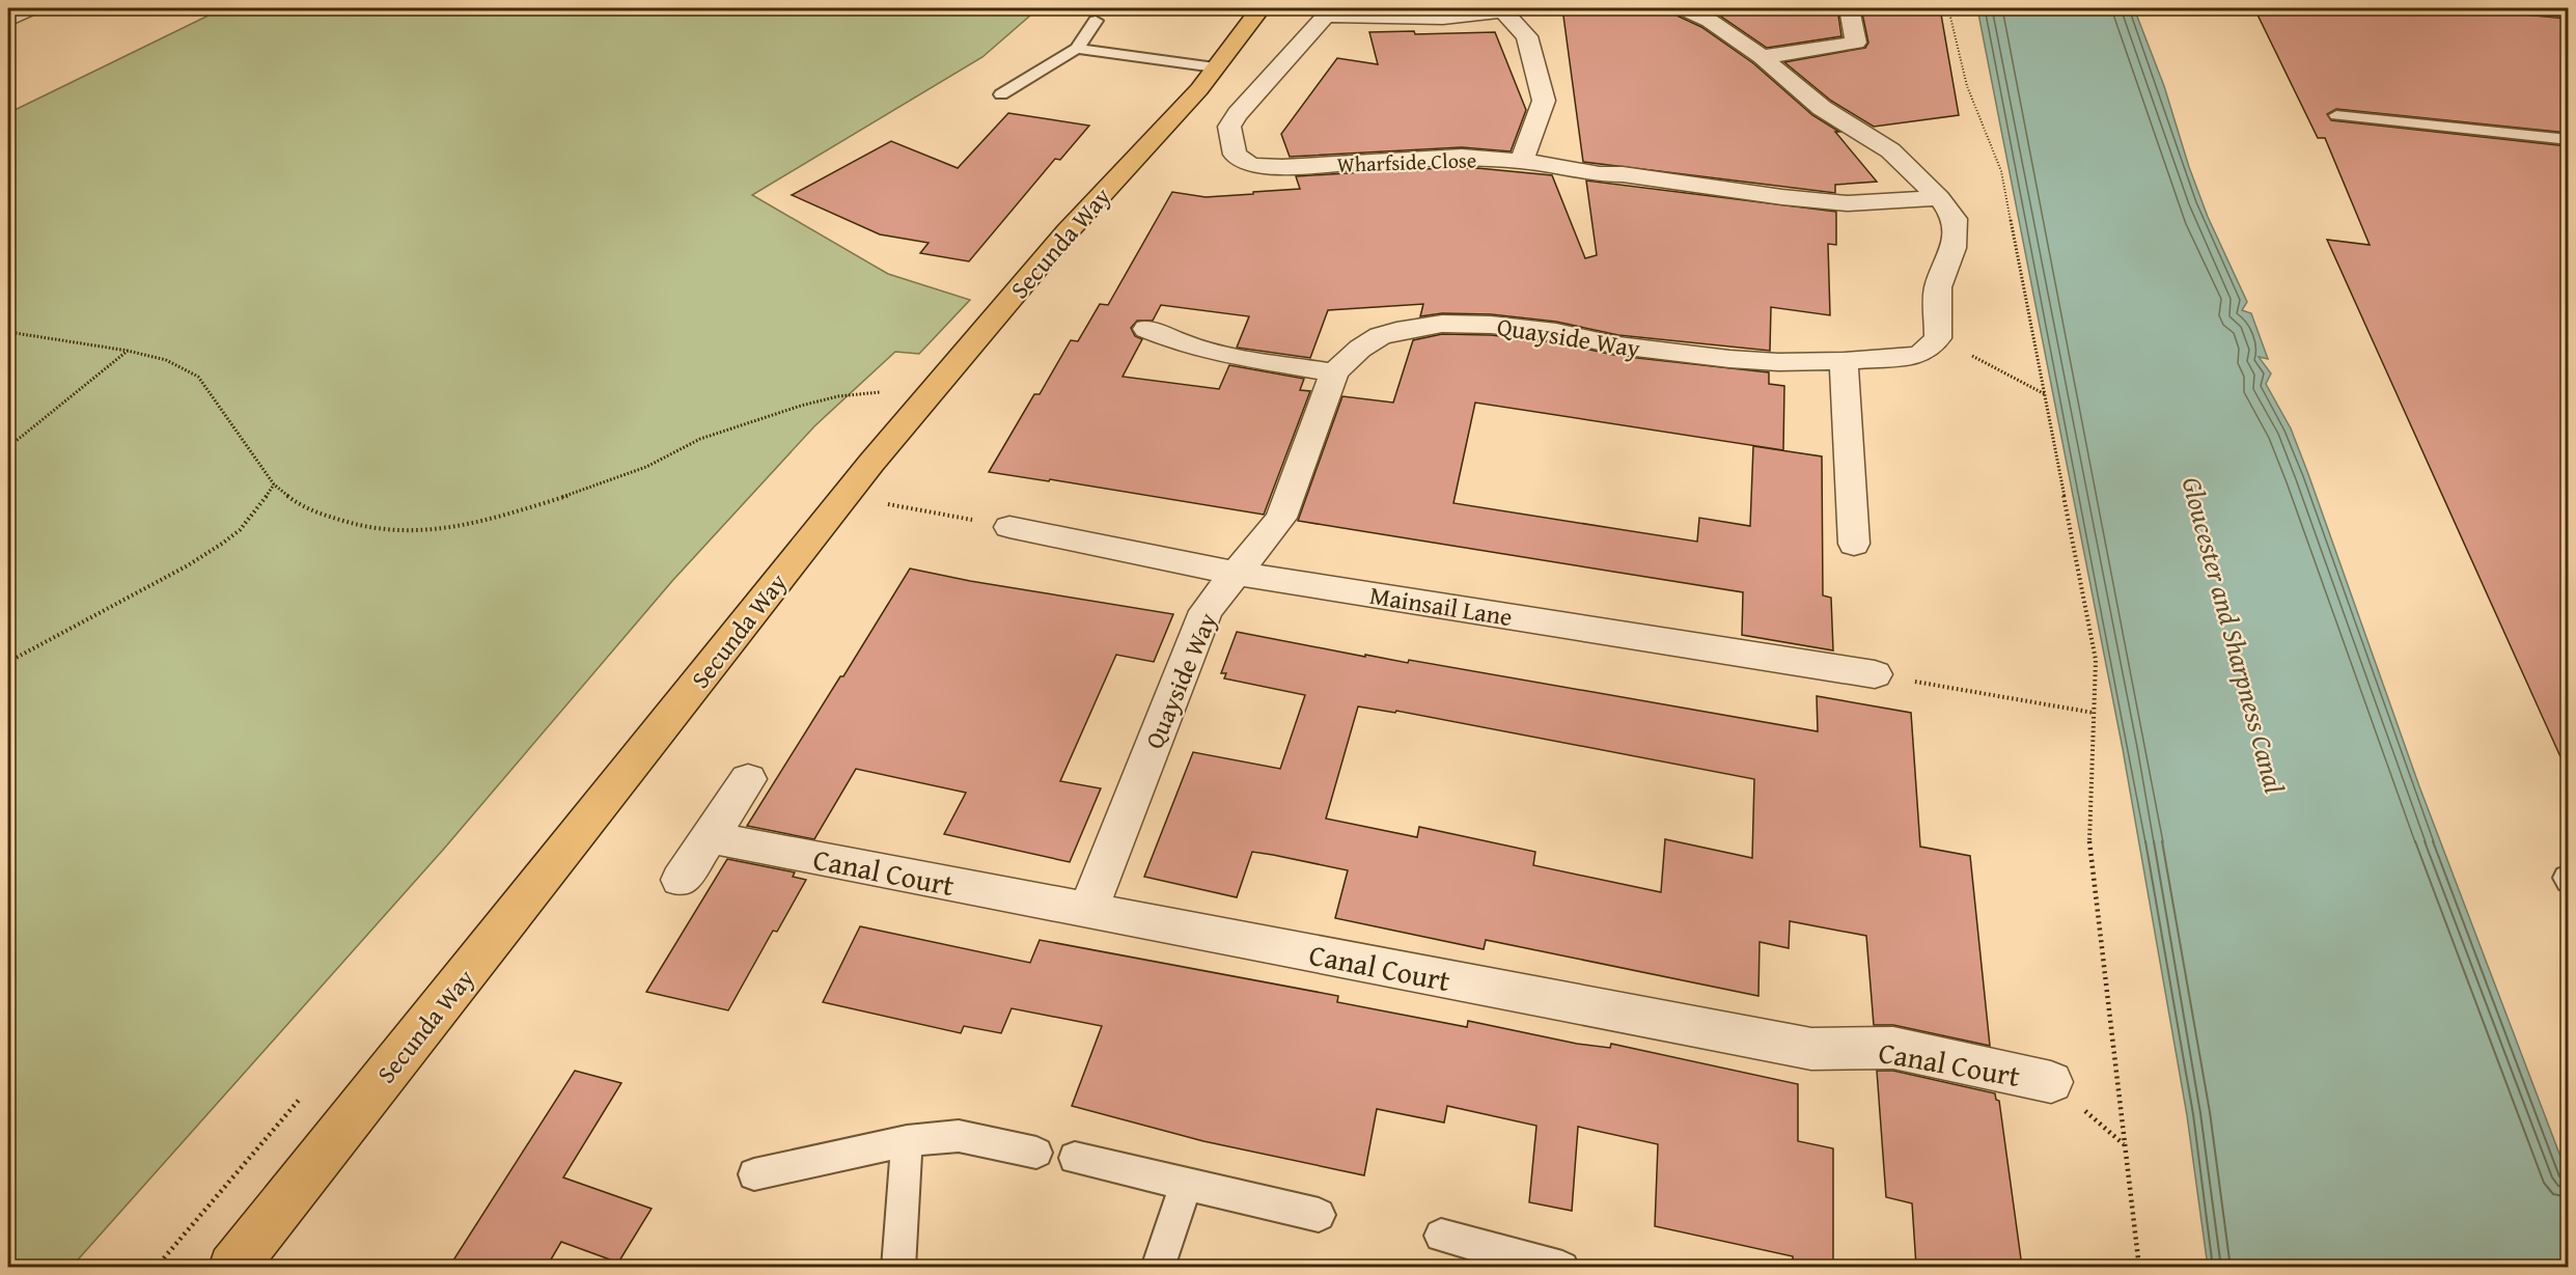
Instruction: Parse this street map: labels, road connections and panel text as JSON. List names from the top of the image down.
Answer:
{
  "streets": {
    "main road": ["Secunda Way"],
    "street": [
      "Wharfside Close",
      "Quayside Way",
      "Mainsail Lane",
      "Canal Court"
    ]
  },
  "crossings": [
    ["Quayside Way", "Mainsail Lane"],
    ["Quayside Way", "Canal Court"]
  ],
  "water": ["Gloucester and Sharpness Canal"]
}
